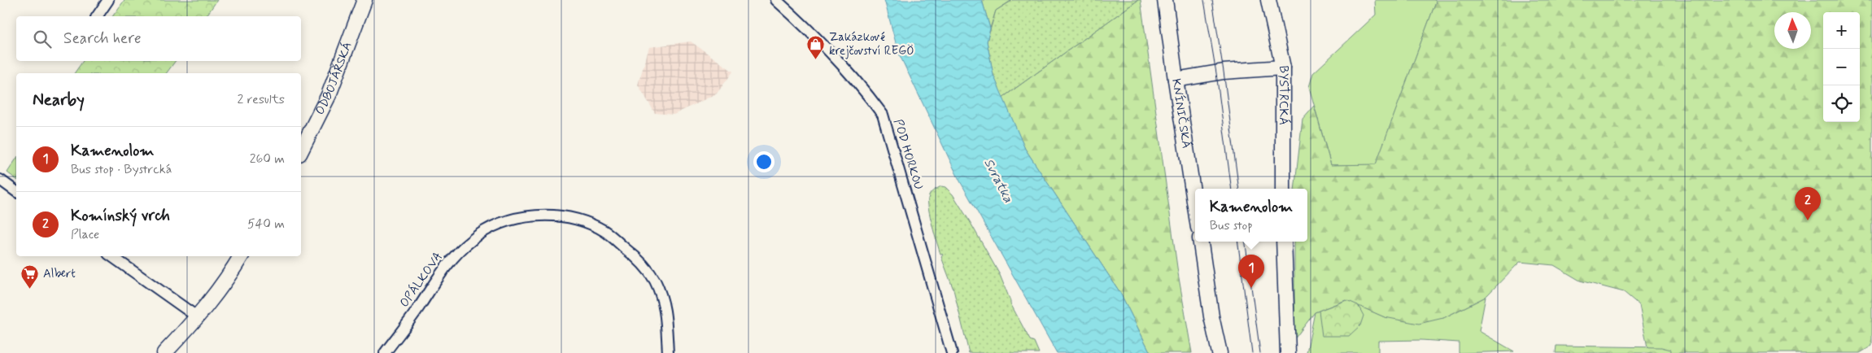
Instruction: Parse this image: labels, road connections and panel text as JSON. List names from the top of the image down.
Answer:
{
  "streets": {
    "street": [
      "ODBOJÁŘSKÁ",
      "BYSTRCKÁ",
      "KNÍNIČSKÁ",
      "POD HORKOU",
      "OPÁLKOVA"
    ]
  },
  "water": ["Svratka"],
  "places": {
    "shop": ["Zakázkové krejčovství REGÖ"],
    "supermarket": ["Albert"]
  },
  "north": "top",
  "page": {
    "map_buttons": ["+", "−"],
    "search": "Search here",
    "heading": ["Nearby", "2 results"],
    "list": [
      {
        "mark": "1",
        "name": "Kamenolom",
        "note": "Bus stop · Bystrcká",
        "value": "260 m"
      },
      {
        "mark": "2",
        "name": "Komínský vrch",
        "note": "Place",
        "value": "540 m"
      }
    ],
    "pins": ["2", "1"],
    "popup": ["Kamenolom", "Bus stop"]
  }
}
